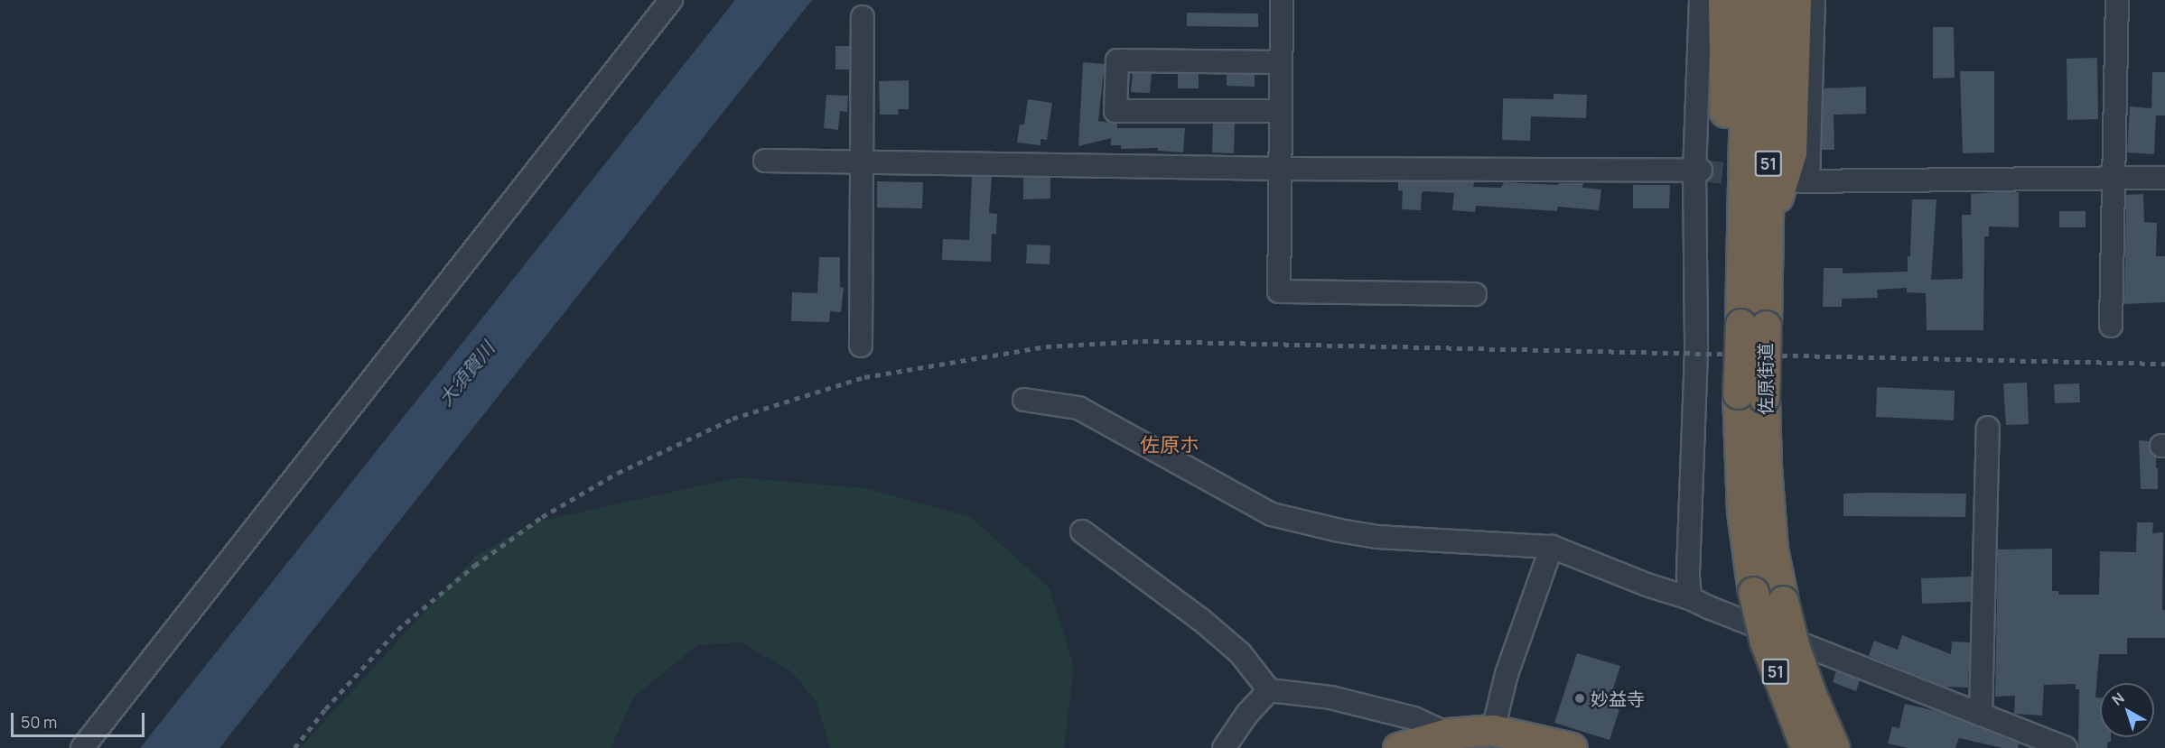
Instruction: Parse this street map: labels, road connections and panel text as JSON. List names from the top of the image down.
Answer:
{
  "streets": {
    "highway": ["51", "佐原街道"]
  },
  "districts": ["佐原ホ"],
  "water": ["大須賀川"],
  "places": ["妙益寺"],
  "scale_bar": "50 m",
  "north": "top left"
}
